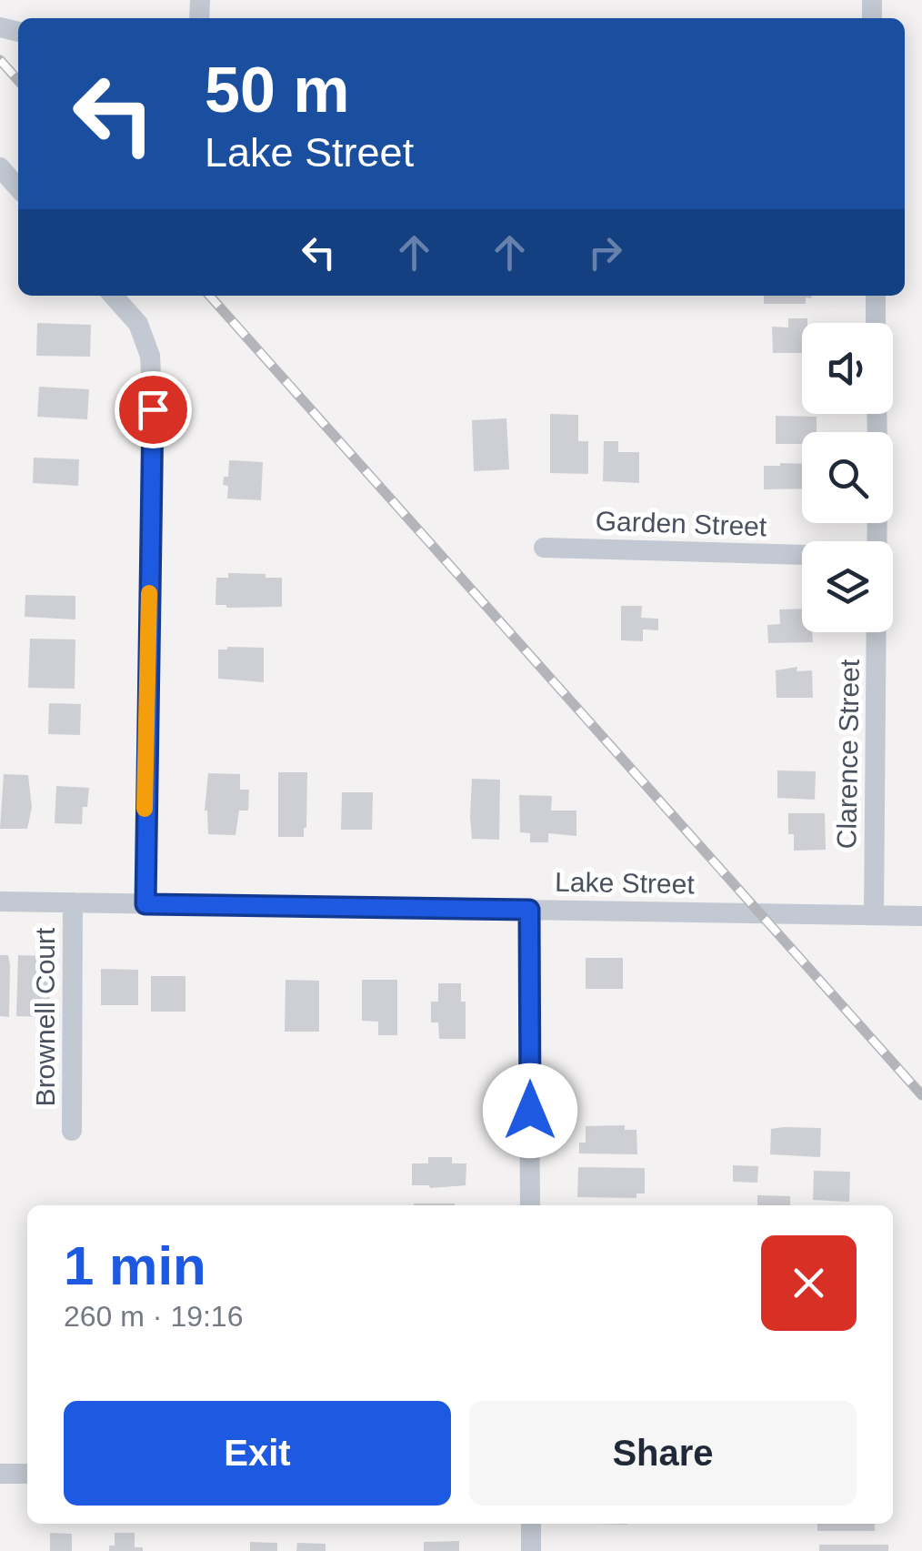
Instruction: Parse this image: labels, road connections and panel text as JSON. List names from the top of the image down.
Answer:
{
  "streets": {
    "street": [
      "Garden Street",
      "Clarence Street",
      "Lake Street",
      "Brownell Court"
    ]
  },
  "crossings": [
    ["Clarence Street", "Lake Street"],
    ["Lake Street", "Brownell Court"]
  ],
  "page": {
    "turn": ["50 m", "Lake Street"],
    "heading": ["1 min", "260 m · 19:16"],
    "buttons": ["Exit", "Share"]
  }
}
